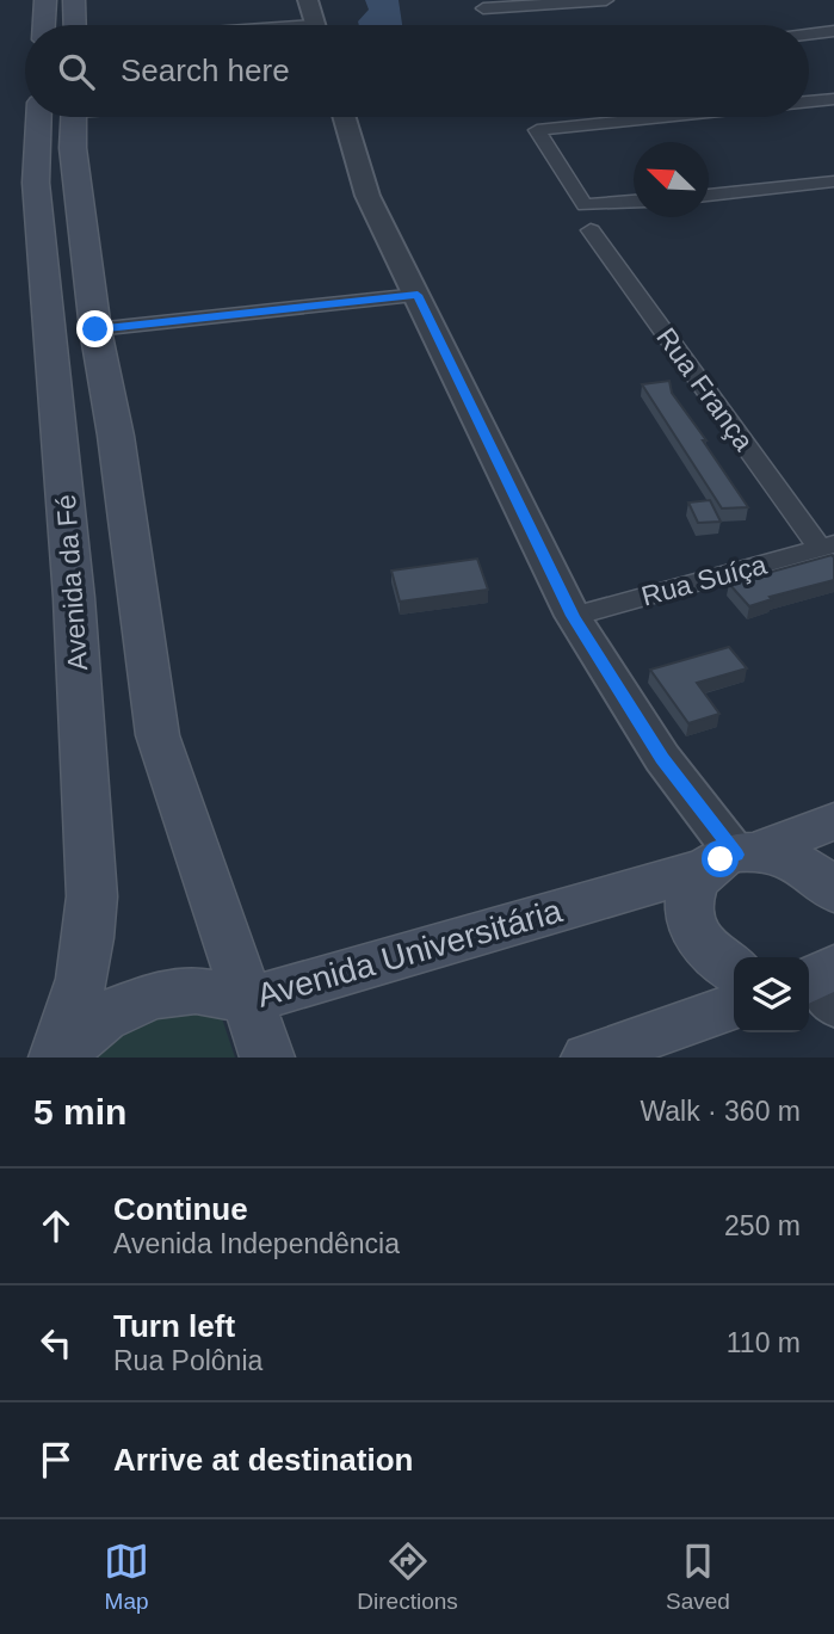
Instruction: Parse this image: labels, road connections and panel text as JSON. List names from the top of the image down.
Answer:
{
  "streets": {
    "main road": ["Avenida da Fé", "Avenida Universitária"],
    "street": ["Rua França", "Rua Suíça"]
  },
  "crossings": [
    ["Rua França", "Rua Suíça"],
    ["Avenida da Fé", "Avenida Universitária"]
  ],
  "north": "top left",
  "page": {
    "search": "Search here",
    "heading": ["5 min", "Walk · 360 m"],
    "list": [
      ["Continue", "Avenida Independência", "250 m"],
      ["Turn left", "Rua Polônia", "110 m"],
      "Arrive at destination"
    ],
    "nav": ["Map", "Directions", "Saved"]
  }
}
